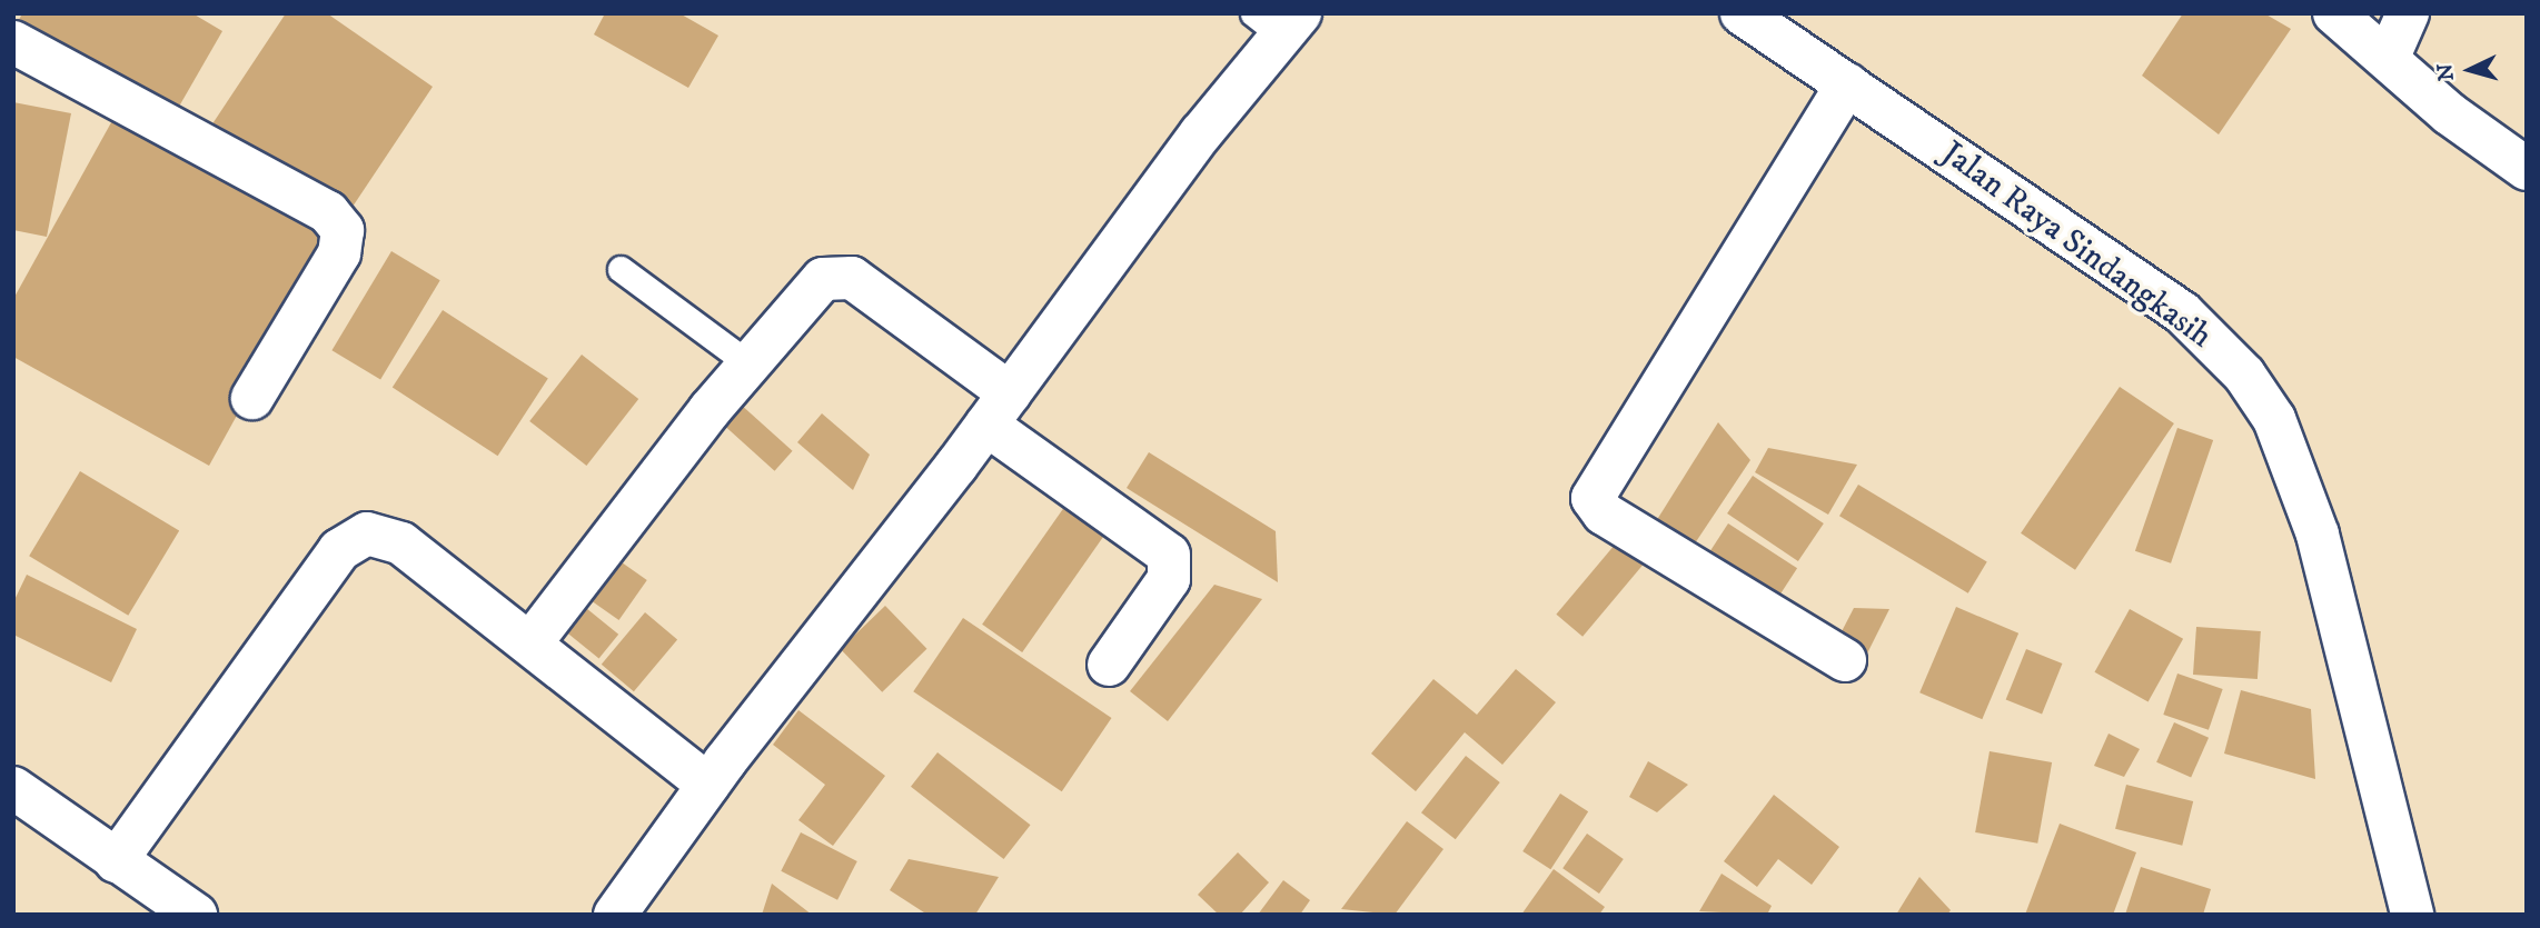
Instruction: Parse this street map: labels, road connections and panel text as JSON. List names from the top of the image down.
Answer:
{
  "streets": {
    "main road": ["Jalan Raya Sindangkasih"]
  },
  "north": "left"
}
